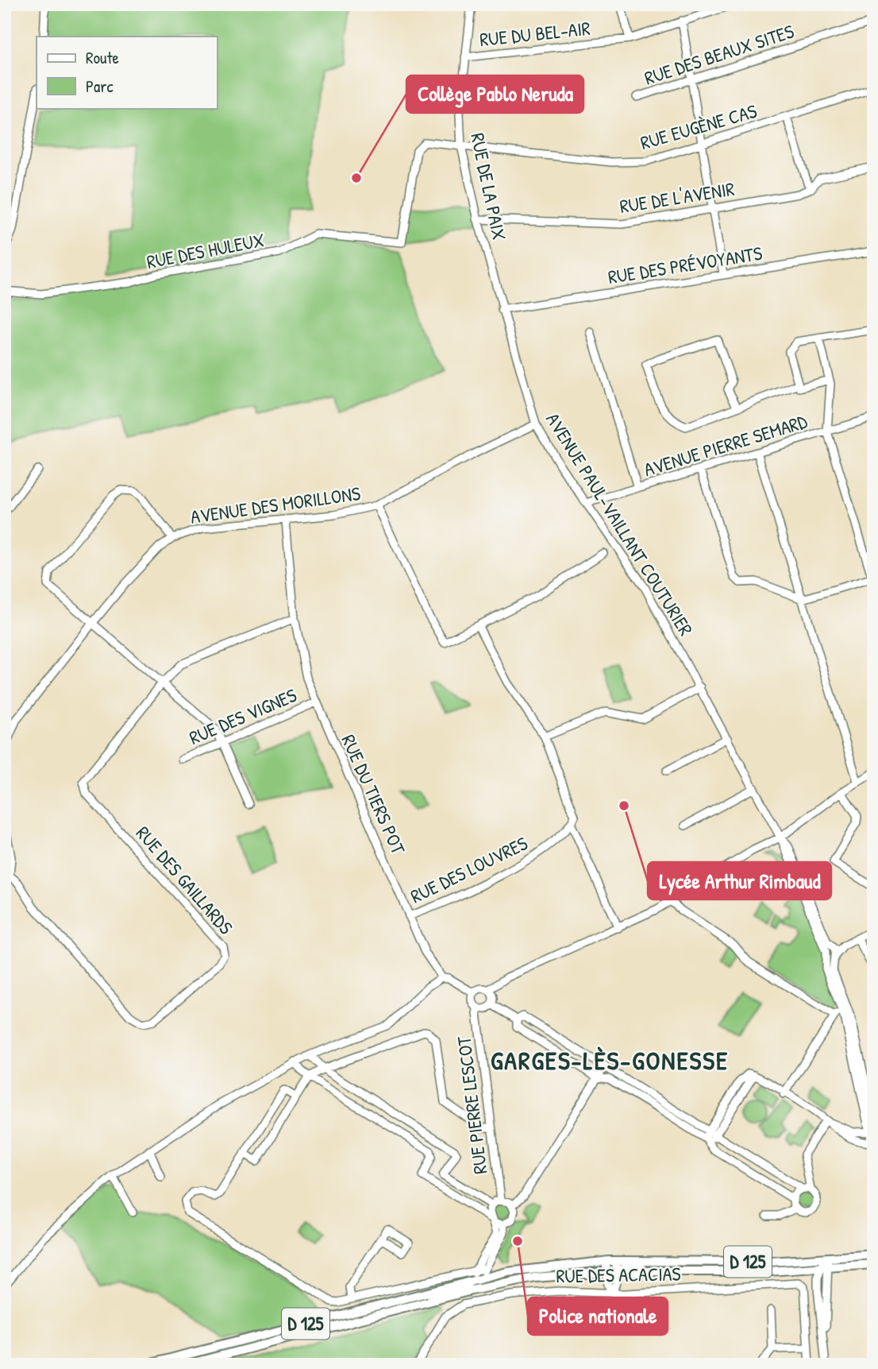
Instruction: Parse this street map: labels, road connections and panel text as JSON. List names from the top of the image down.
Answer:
{
  "streets": {
    "main road": ["D 125"],
    "street": [
      "RUE DU BEL-AIR",
      "RUE DES BEAUX SITES",
      "RUE EUGÈNE CAS",
      "RUE DE LA PAIX",
      "RUE DE L'AVENIR",
      "RUE DES HULEUX",
      "RUE DES PRÉVOYANTS",
      "AVENUE PIERRE SEMARD",
      "AVENUE DES MORILLONS",
      "AVENUE PAUL-VAILLANT COUTURIER",
      "RUE DES VIGNES",
      "RUE DU TIERS POT",
      "RUE DES LOUVRES",
      "RUE DES GAILLARDS",
      "RUE PIERRE LESCOT",
      "RUE DES ACACIAS"
    ]
  },
  "crossings": [
    ["RUE DU BEL-AIR", "RUE DE LA PAIX"],
    ["RUE EUGÈNE CAS", "RUE DE LA PAIX"],
    ["RUE EUGÈNE CAS", "RUE DES HULEUX"],
    ["RUE DE LA PAIX", "RUE DE L'AVENIR"],
    ["RUE DE LA PAIX", "RUE DES HULEUX"],
    ["RUE DE LA PAIX", "RUE DES PRÉVOYANTS"],
    ["RUE DE LA PAIX", "AVENUE PAUL-VAILLANT COUTURIER"],
    ["AVENUE PIERRE SEMARD", "AVENUE PAUL-VAILLANT COUTURIER"],
    ["AVENUE DES MORILLONS", "AVENUE PAUL-VAILLANT COUTURIER"],
    ["AVENUE DES MORILLONS", "RUE DU TIERS POT"],
    ["RUE DES VIGNES", "RUE DU TIERS POT"],
    ["RUE DU TIERS POT", "RUE DES LOUVRES"]
  ],
  "districts": ["GARGES-LÈS-GONESSE"],
  "places": ["Collège Pablo Neruda", "Lycée Arthur Rimbaud", "Police nationale"],
  "legend": ["Route", "Parc"]
}
